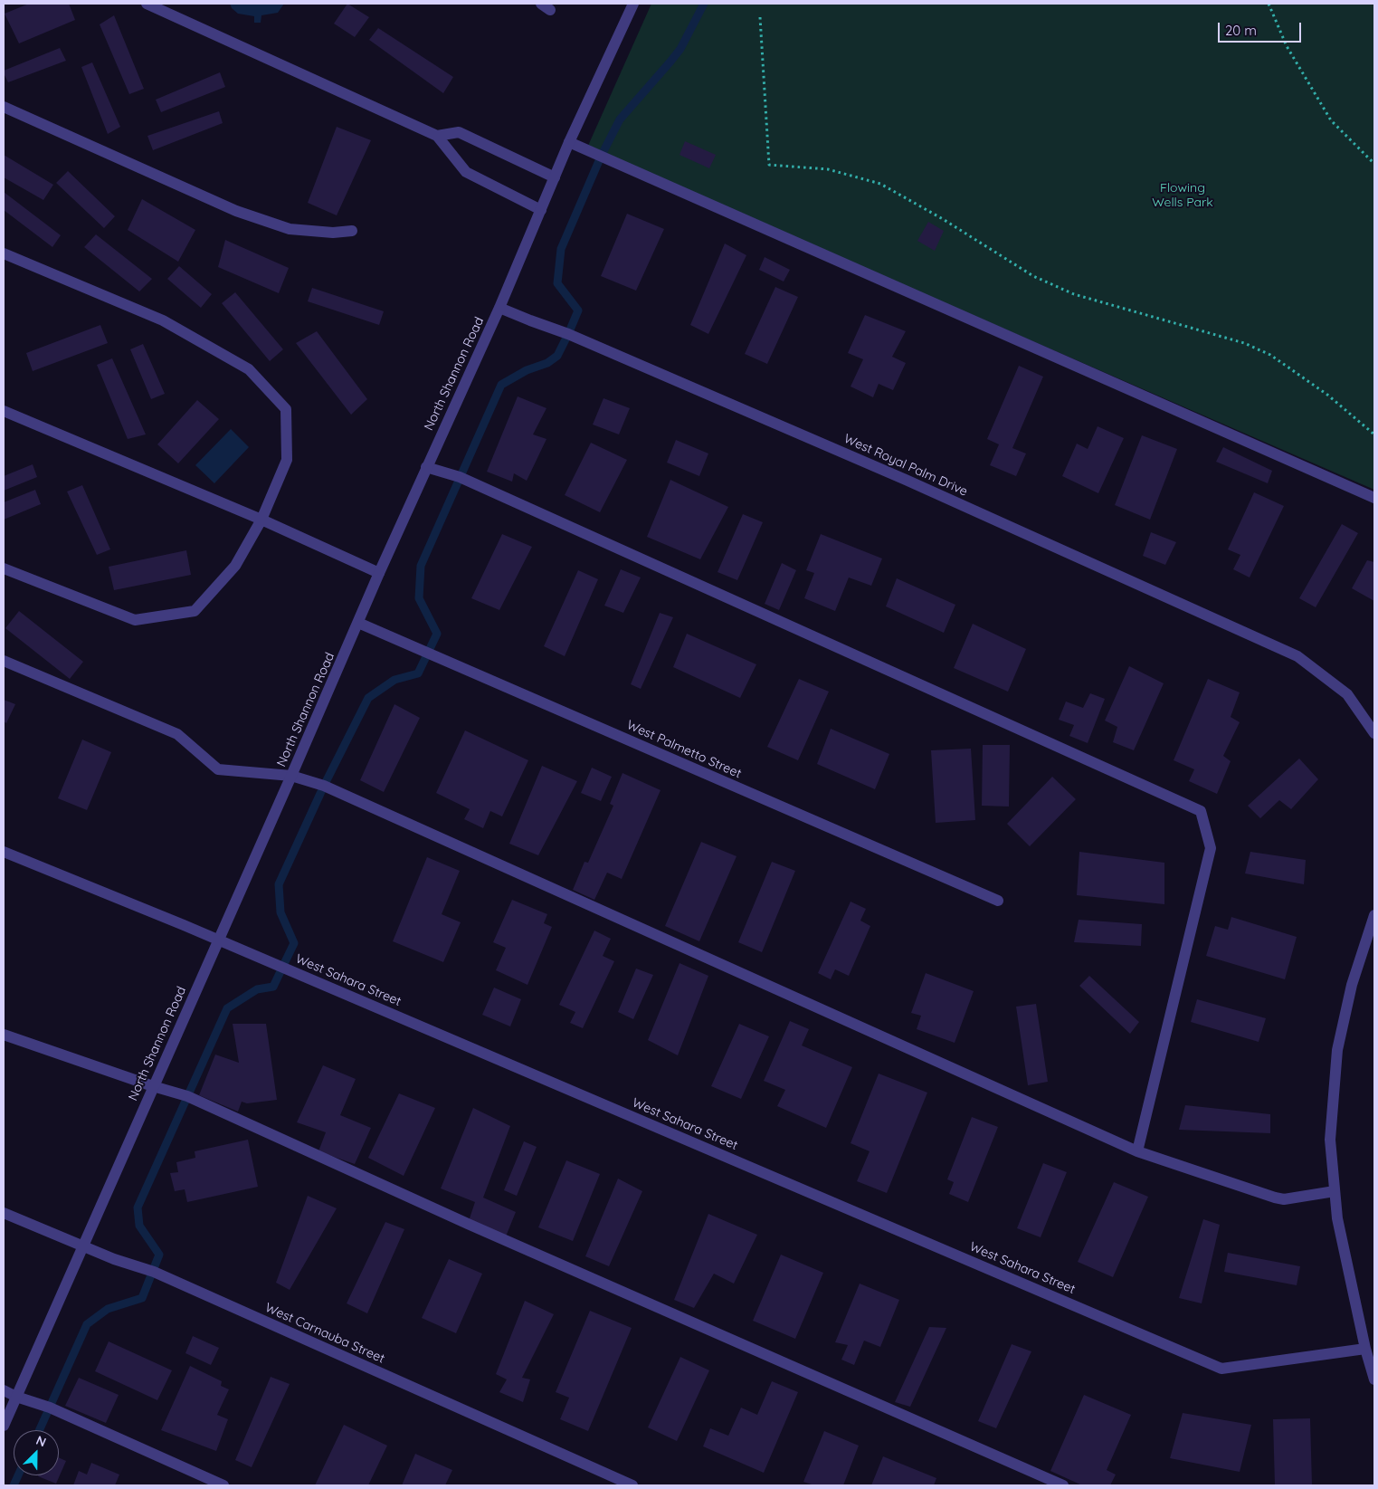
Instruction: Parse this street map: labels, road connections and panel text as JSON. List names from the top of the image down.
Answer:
{
  "streets": {
    "street": [
      "North Shannon Road",
      "West Royal Palm Drive",
      "West Palmetto Street",
      "West Sahara Street",
      "West Carnauba Street"
    ]
  },
  "crossings": [
    ["North Shannon Road", "West Royal Palm Drive"],
    ["North Shannon Road", "West Palmetto Street"],
    ["North Shannon Road", "West Sahara Street"],
    ["North Shannon Road", "West Carnauba Street"]
  ],
  "parks": ["Flowing Wells Park"],
  "scale_bar": "20 m",
  "north": "top right"
}
